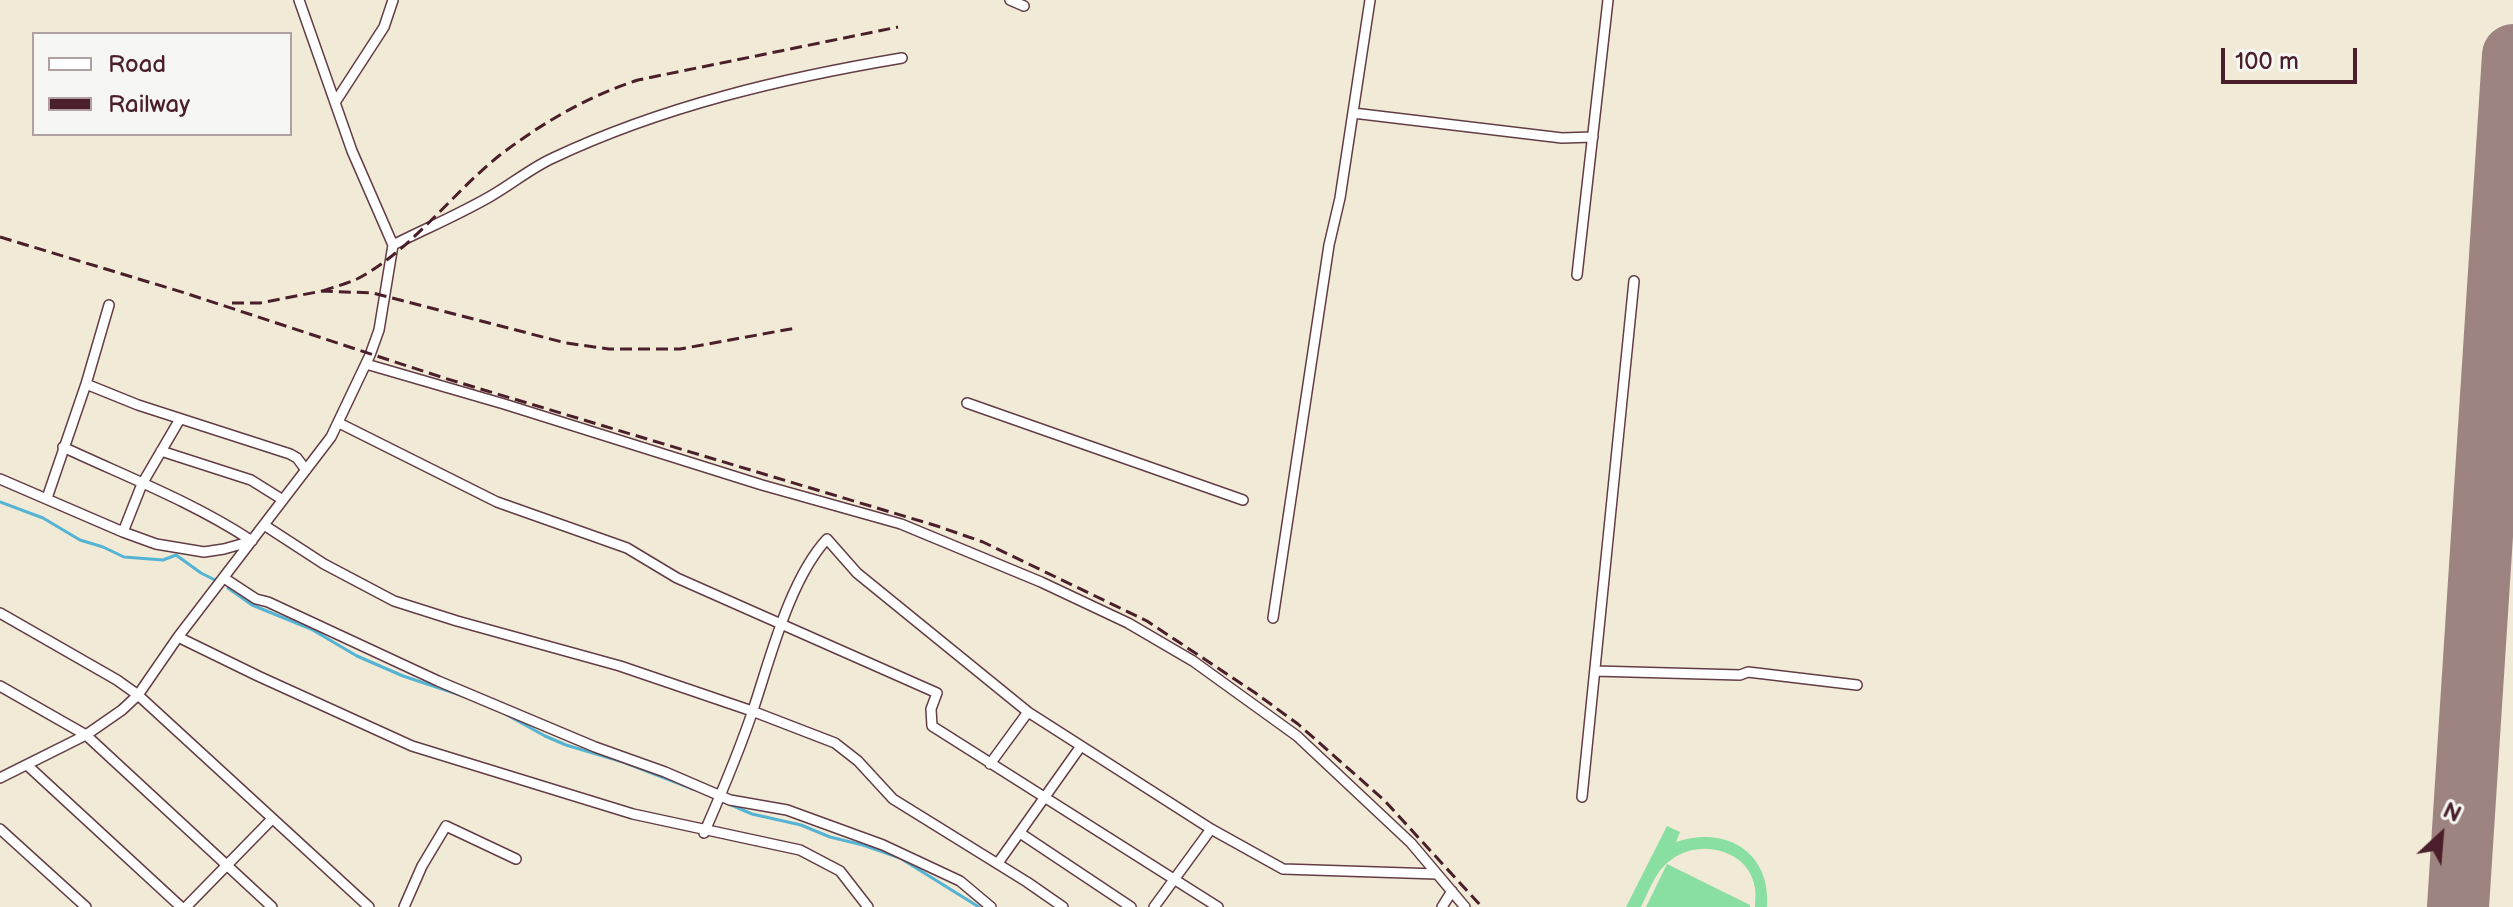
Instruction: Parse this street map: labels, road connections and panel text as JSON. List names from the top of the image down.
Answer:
{
  "legend": ["Road", "Railway"],
  "scale_bar": "100 m",
  "north": "top right"
}
